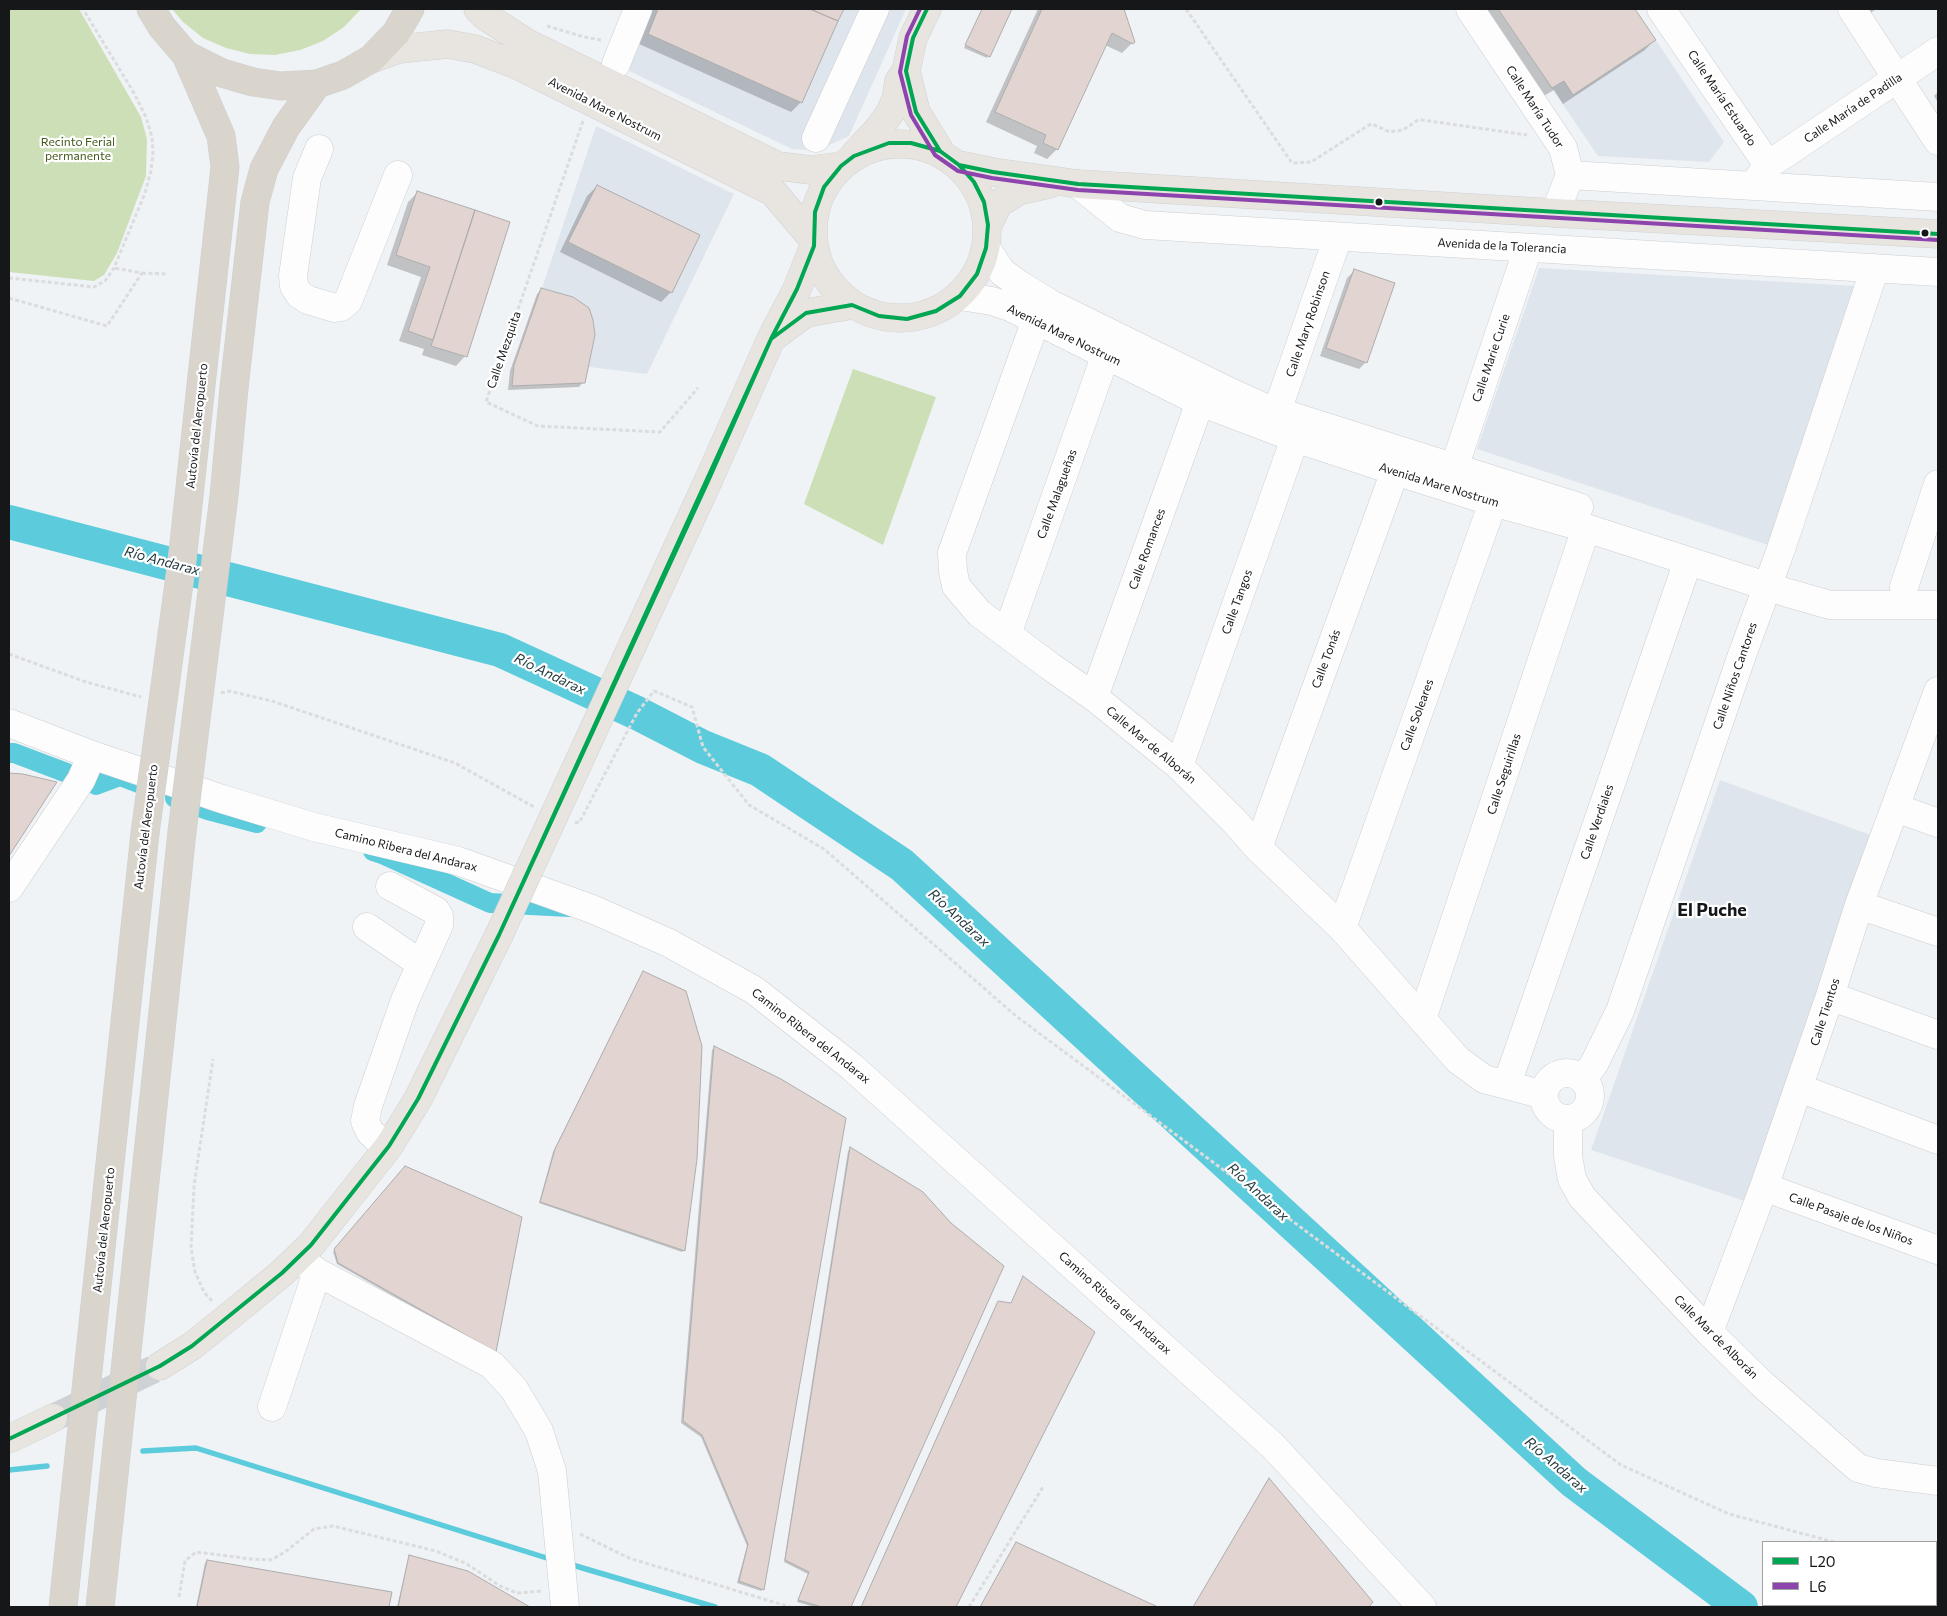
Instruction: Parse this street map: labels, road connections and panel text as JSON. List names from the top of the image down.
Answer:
{
  "streets": {
    "highway": ["Autovía del Aeropuerto"],
    "main road": ["Avenida Mare Nostrum", "Avenida de la Tolerancia"],
    "street": [
      "Calle María Estuardo",
      "Calle María Tudor",
      "Calle María de Padilla",
      "Calle Mary Robinson",
      "Calle Marie Curie",
      "Calle Malagueñas",
      "Calle Romances",
      "Calle Tangos",
      "Calle Tonás",
      "Calle Niños Cantores",
      "Calle Soleares",
      "Calle Mar de Alborán",
      "Calle Seguirillas",
      "Calle Verdiales",
      "Camino Ribera del Andarax",
      "Calle Tientos",
      "Calle Pasaje de los Niños"
    ],
    "path": ["Calle Mezquita"]
  },
  "crossings": [
    ["Calle María Estuardo", "Calle María de Padilla"],
    ["Avenida Mare Nostrum", "Avenida de la Tolerancia"],
    ["Avenida Mare Nostrum", "Calle Mary Robinson"],
    ["Avenida Mare Nostrum", "Calle Mezquita"],
    ["Avenida Mare Nostrum", "Calle Marie Curie"],
    ["Avenida Mare Nostrum", "Calle Malagueñas"],
    ["Avenida Mare Nostrum", "Calle Romances"],
    ["Avenida Mare Nostrum", "Calle Tangos"],
    ["Avenida Mare Nostrum", "Calle Tonás"],
    ["Avenida Mare Nostrum", "Calle Niños Cantores"],
    ["Avenida Mare Nostrum", "Calle Soleares"],
    ["Avenida Mare Nostrum", "Calle Mar de Alborán"],
    ["Avenida Mare Nostrum", "Calle Seguirillas"],
    ["Avenida Mare Nostrum", "Calle Verdiales"],
    ["Avenida de la Tolerancia", "Calle Mary Robinson"],
    ["Avenida de la Tolerancia", "Calle Marie Curie"],
    ["Avenida de la Tolerancia", "Calle Niños Cantores"],
    ["Calle Malagueñas", "Calle Mar de Alborán"],
    ["Calle Romances", "Calle Mar de Alborán"],
    ["Calle Tangos", "Calle Mar de Alborán"],
    ["Calle Tonás", "Calle Mar de Alborán"],
    ["Calle Niños Cantores", "Calle Mar de Alborán"],
    ["Calle Soleares", "Calle Mar de Alborán"],
    ["Calle Mar de Alborán", "Calle Seguirillas"],
    ["Calle Mar de Alborán", "Calle Verdiales"],
    ["Calle Mar de Alborán", "Calle Tientos"],
    ["Calle Tientos", "Calle Pasaje de los Niños"]
  ],
  "districts": ["El Puche"],
  "water": ["Río Andarax"],
  "parks": ["Recinto Ferial permanente"],
  "lines": ["transit line L20", "transit line L6"],
  "legend": ["L20", "L6"]
}
